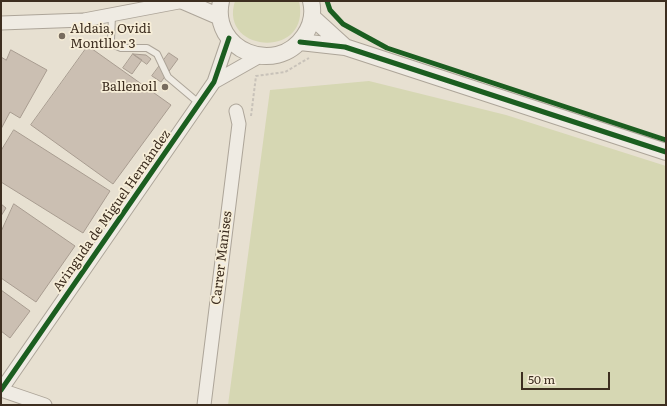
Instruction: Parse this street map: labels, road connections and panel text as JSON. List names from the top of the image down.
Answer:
{
  "streets": {
    "street": ["Avinguda de Miguel Hernández", "Carrer Manises"]
  },
  "places": ["Aldaia, Ovidi Montllor 3", "Ballenoil"],
  "scale_bar": "50 m"
}
